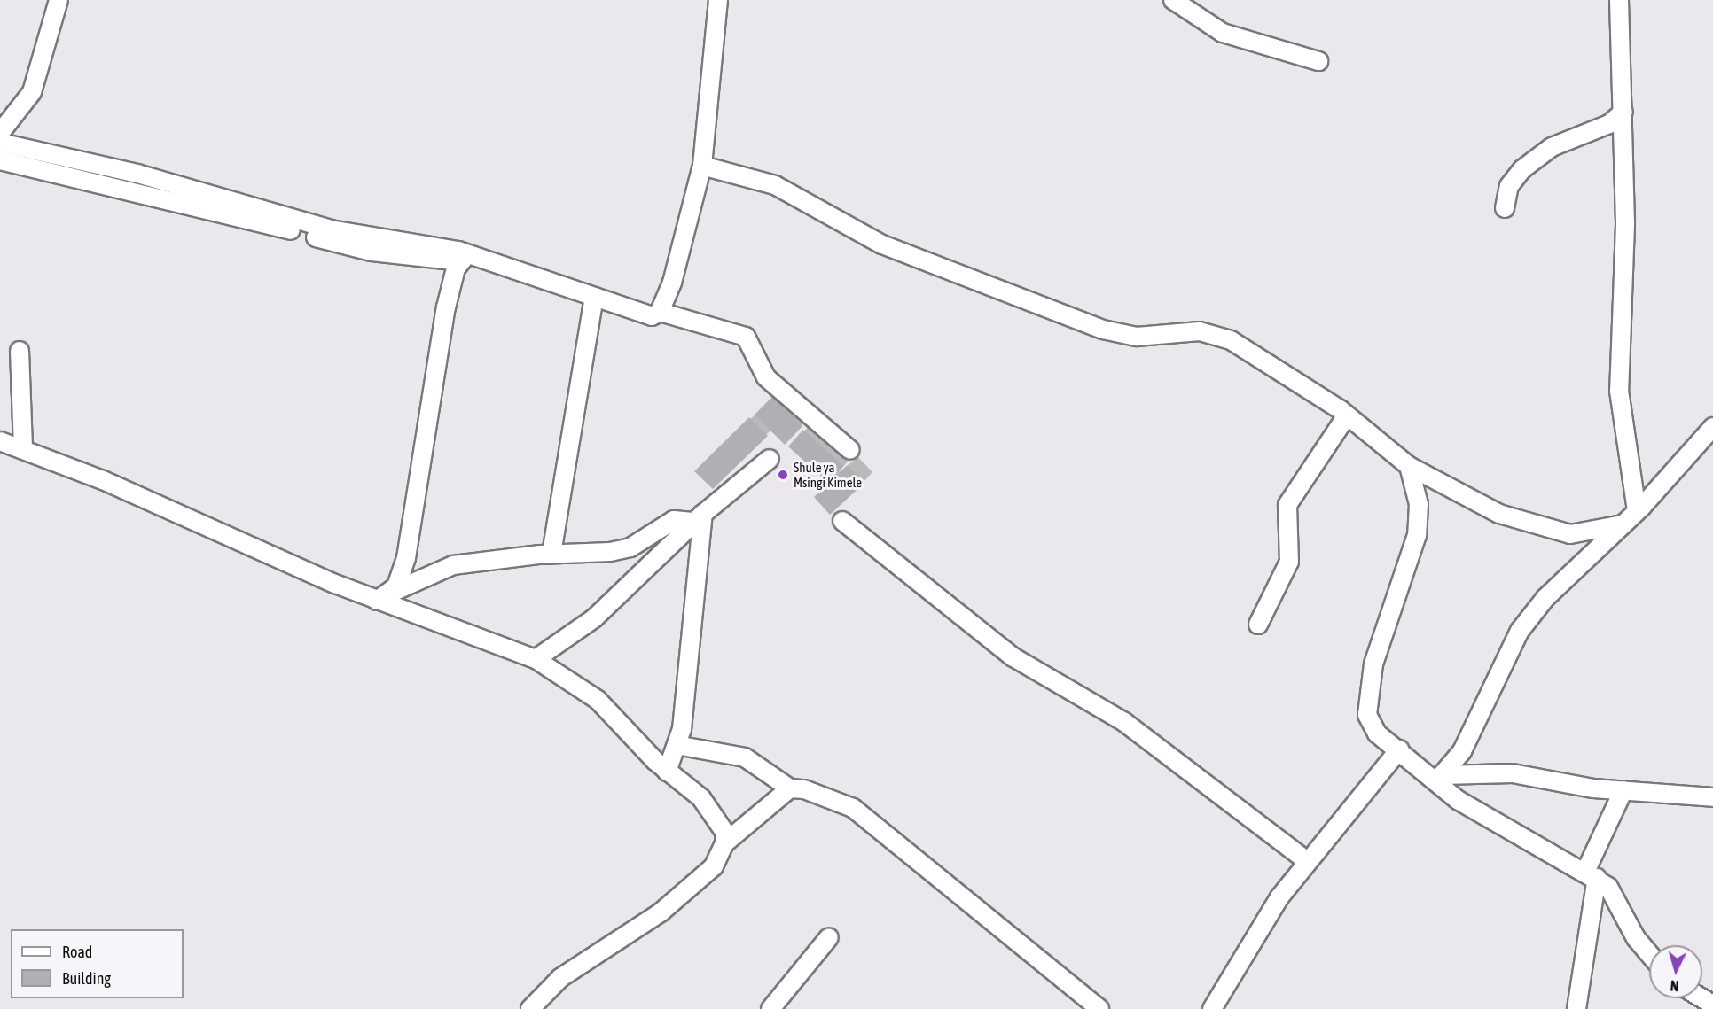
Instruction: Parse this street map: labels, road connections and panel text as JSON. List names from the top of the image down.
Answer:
{
  "places": ["Shule ya Msingi Kimele"],
  "legend": ["Road", "Building"],
  "north": "bottom"
}
